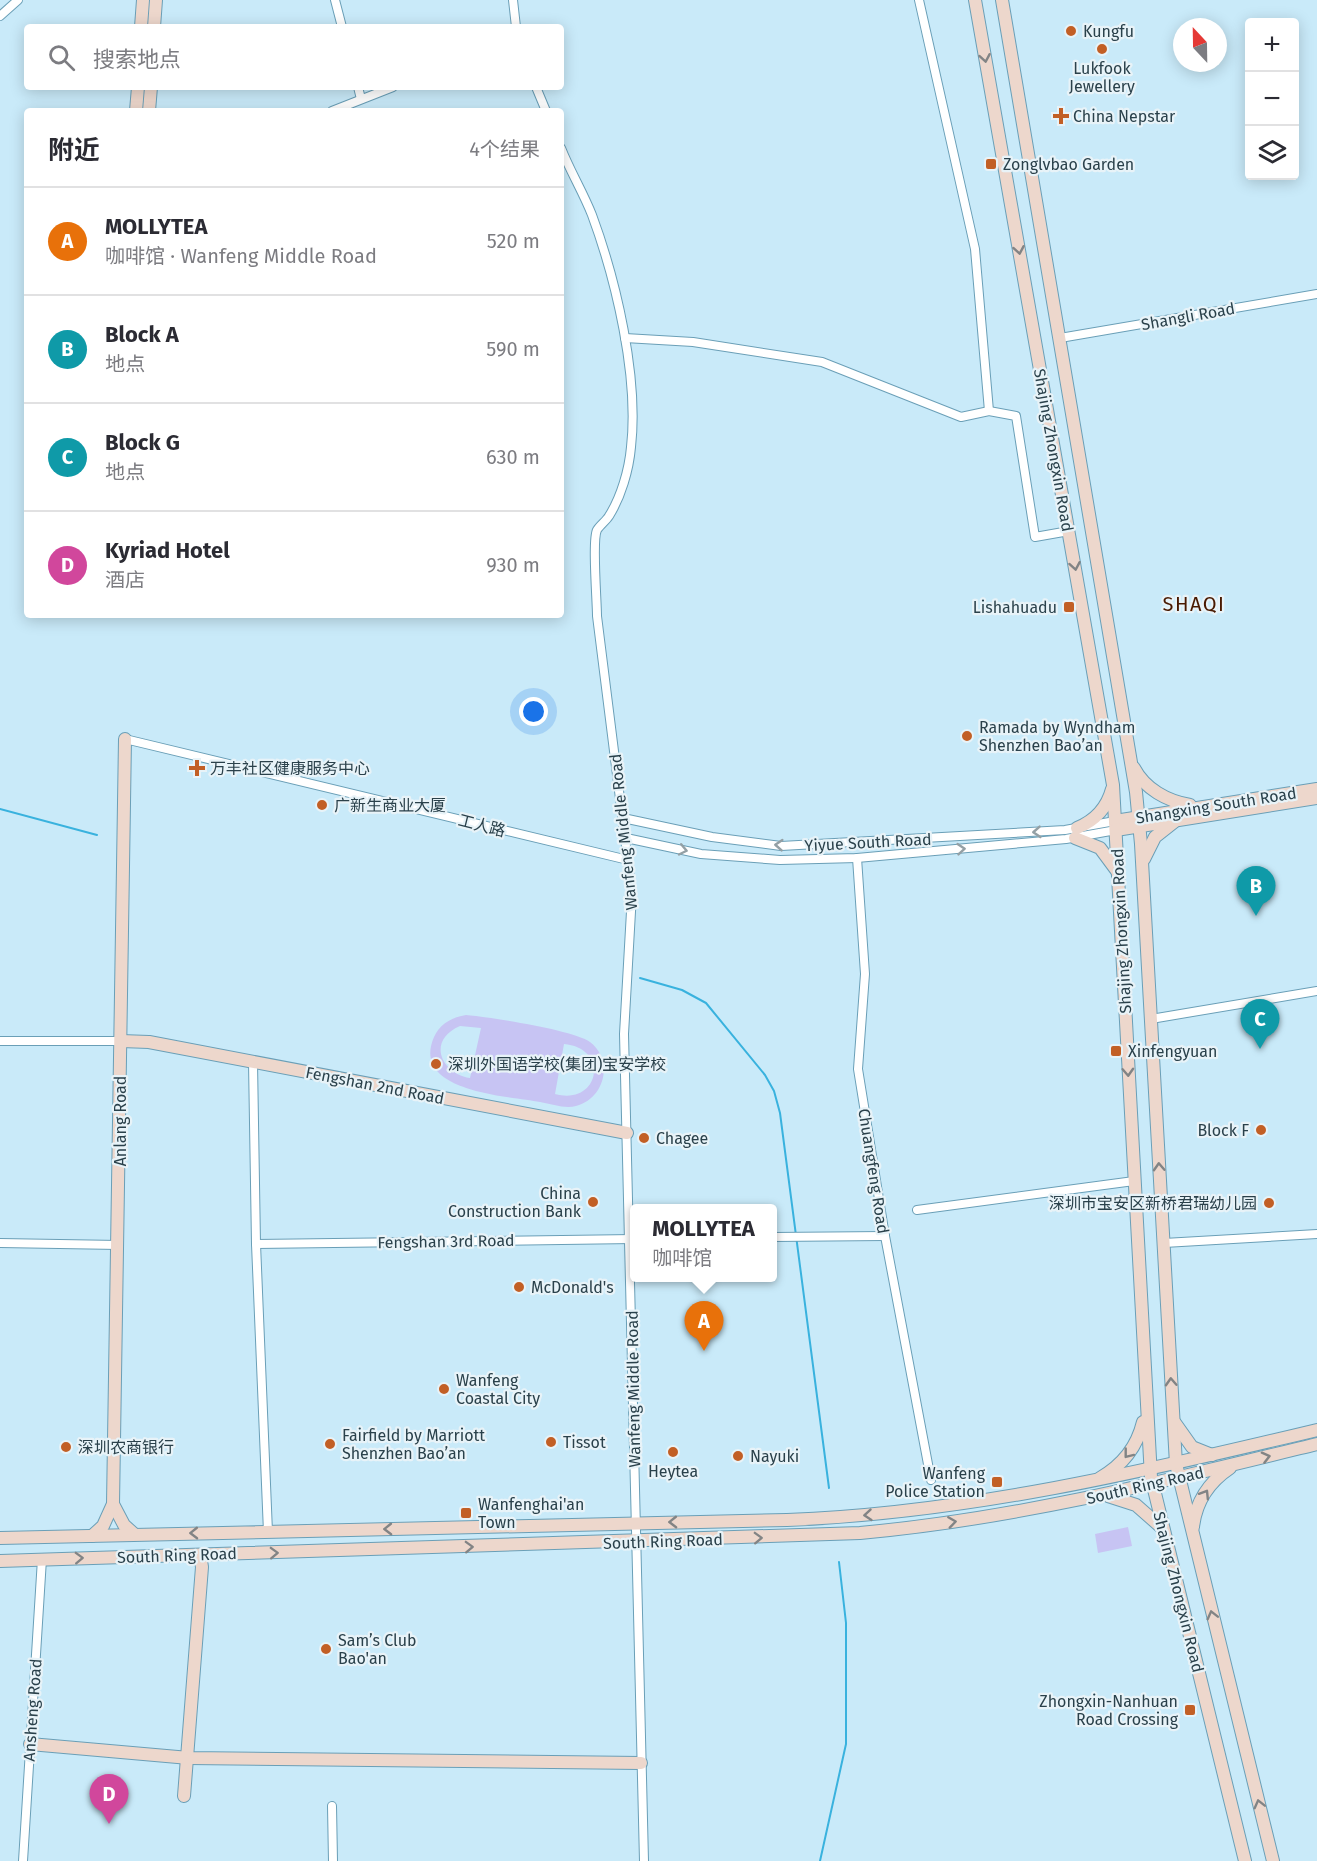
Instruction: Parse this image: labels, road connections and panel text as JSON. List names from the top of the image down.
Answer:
{
  "streets": {
    "street": [
      "Shangli Road",
      "Shajing Zhongxin Road",
      "Shangxing South Road",
      "工人路",
      "Wanfeng Middle Road",
      "Yiyue South Road",
      "Fengshan 2nd Road",
      "Anlang Road",
      "Chuangfeng Road",
      "Fengshan 3rd Road",
      "South Ring Road",
      "Ansheng Road"
    ]
  },
  "crossings": [
    ["Shangli Road", "Shajing Zhongxin Road"],
    ["Shajing Zhongxin Road", "Shangxing South Road"],
    ["Shajing Zhongxin Road", "Yiyue South Road"],
    ["Shajing Zhongxin Road", "South Ring Road"],
    ["Shangxing South Road", "Yiyue South Road"],
    ["工人路", "Wanfeng Middle Road"],
    ["工人路", "Anlang Road"],
    ["Wanfeng Middle Road", "Yiyue South Road"],
    ["Wanfeng Middle Road", "Fengshan 2nd Road"],
    ["Wanfeng Middle Road", "South Ring Road"],
    ["Yiyue South Road", "Chuangfeng Road"],
    ["Fengshan 2nd Road", "Anlang Road"],
    ["Anlang Road", "South Ring Road"],
    ["South Ring Road", "Ansheng Road"]
  ],
  "districts": ["SHAQI"],
  "places": {
    "other": [
      "Kungfu",
      "Lukfook Jewellery",
      "Ramada by Wyndham Shenzhen Bao’an",
      "广新生商业大厦",
      "深圳外国语学校(集团)宝安学校",
      "Block F",
      "Chagee",
      "China Construction Bank",
      "深圳市宝安区新桥君瑞幼儿园",
      "McDonald's",
      "Wanfeng Coastal City",
      "Tissot",
      "Fairfield by Marriott Shenzhen Bao’an",
      "深圳农商银行",
      "Heytea",
      "Nayuki",
      "Sam’s Club Bao'an"
    ],
    "health": ["China Nepstar", "万丰社区健康服务中心"],
    "transit": [
      "Zonglvbao Garden",
      "Lishahuadu",
      "Xinfengyuan",
      "Wanfeng Police Station",
      "Wanfenghai'an Town",
      "Zhongxin-Nanhuan Road Crossing"
    ]
  },
  "north": "top",
  "page": {
    "map_buttons": ["+", "−"],
    "search": "搜索地点",
    "heading": ["附近", "4个结果"],
    "list": [
      {
        "mark": "A",
        "name": "MOLLYTEA",
        "note": "咖啡馆 · Wanfeng Middle Road",
        "value": "520 m"
      },
      {
        "mark": "B",
        "name": "Block A",
        "note": "地点",
        "value": "590 m"
      },
      {
        "mark": "C",
        "name": "Block G",
        "note": "地点",
        "value": "630 m"
      },
      {
        "mark": "D",
        "name": "Kyriad Hotel",
        "note": "酒店",
        "value": "930 m"
      }
    ],
    "pins": [
      "B",
      "C",
      "A",
      "D"
    ],
    "popup": ["MOLLYTEA", "咖啡馆"]
  }
}
